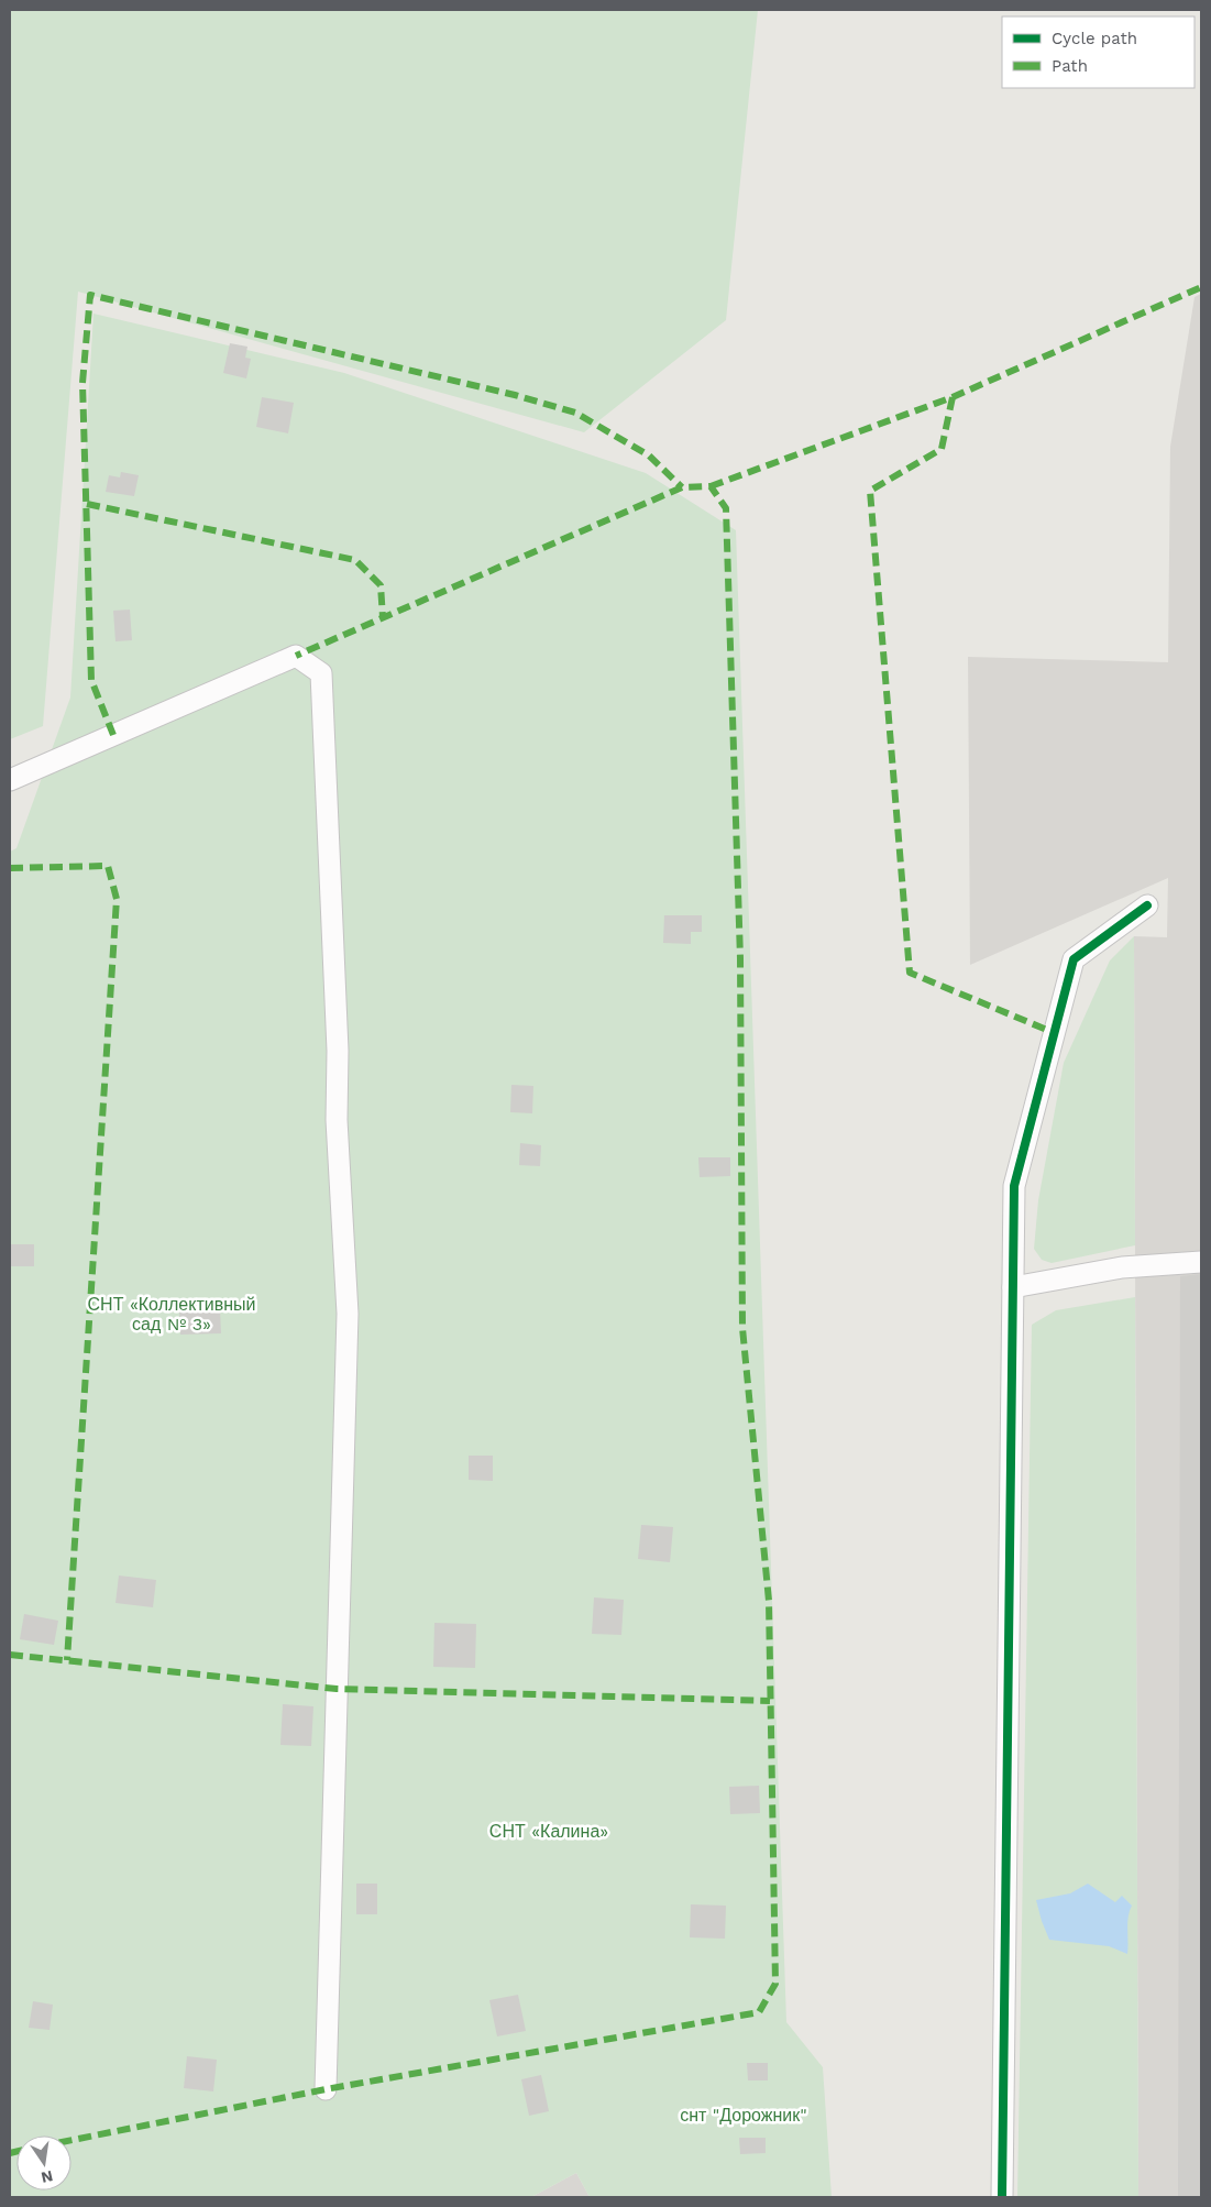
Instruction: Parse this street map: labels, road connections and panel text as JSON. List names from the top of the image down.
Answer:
{
  "parks": ["СНТ «Коллективный сад № 3»", "СНТ «Калина»", "снт \"Дорожник\""],
  "legend": ["Cycle path", "Path"],
  "north": "bottom"
}
